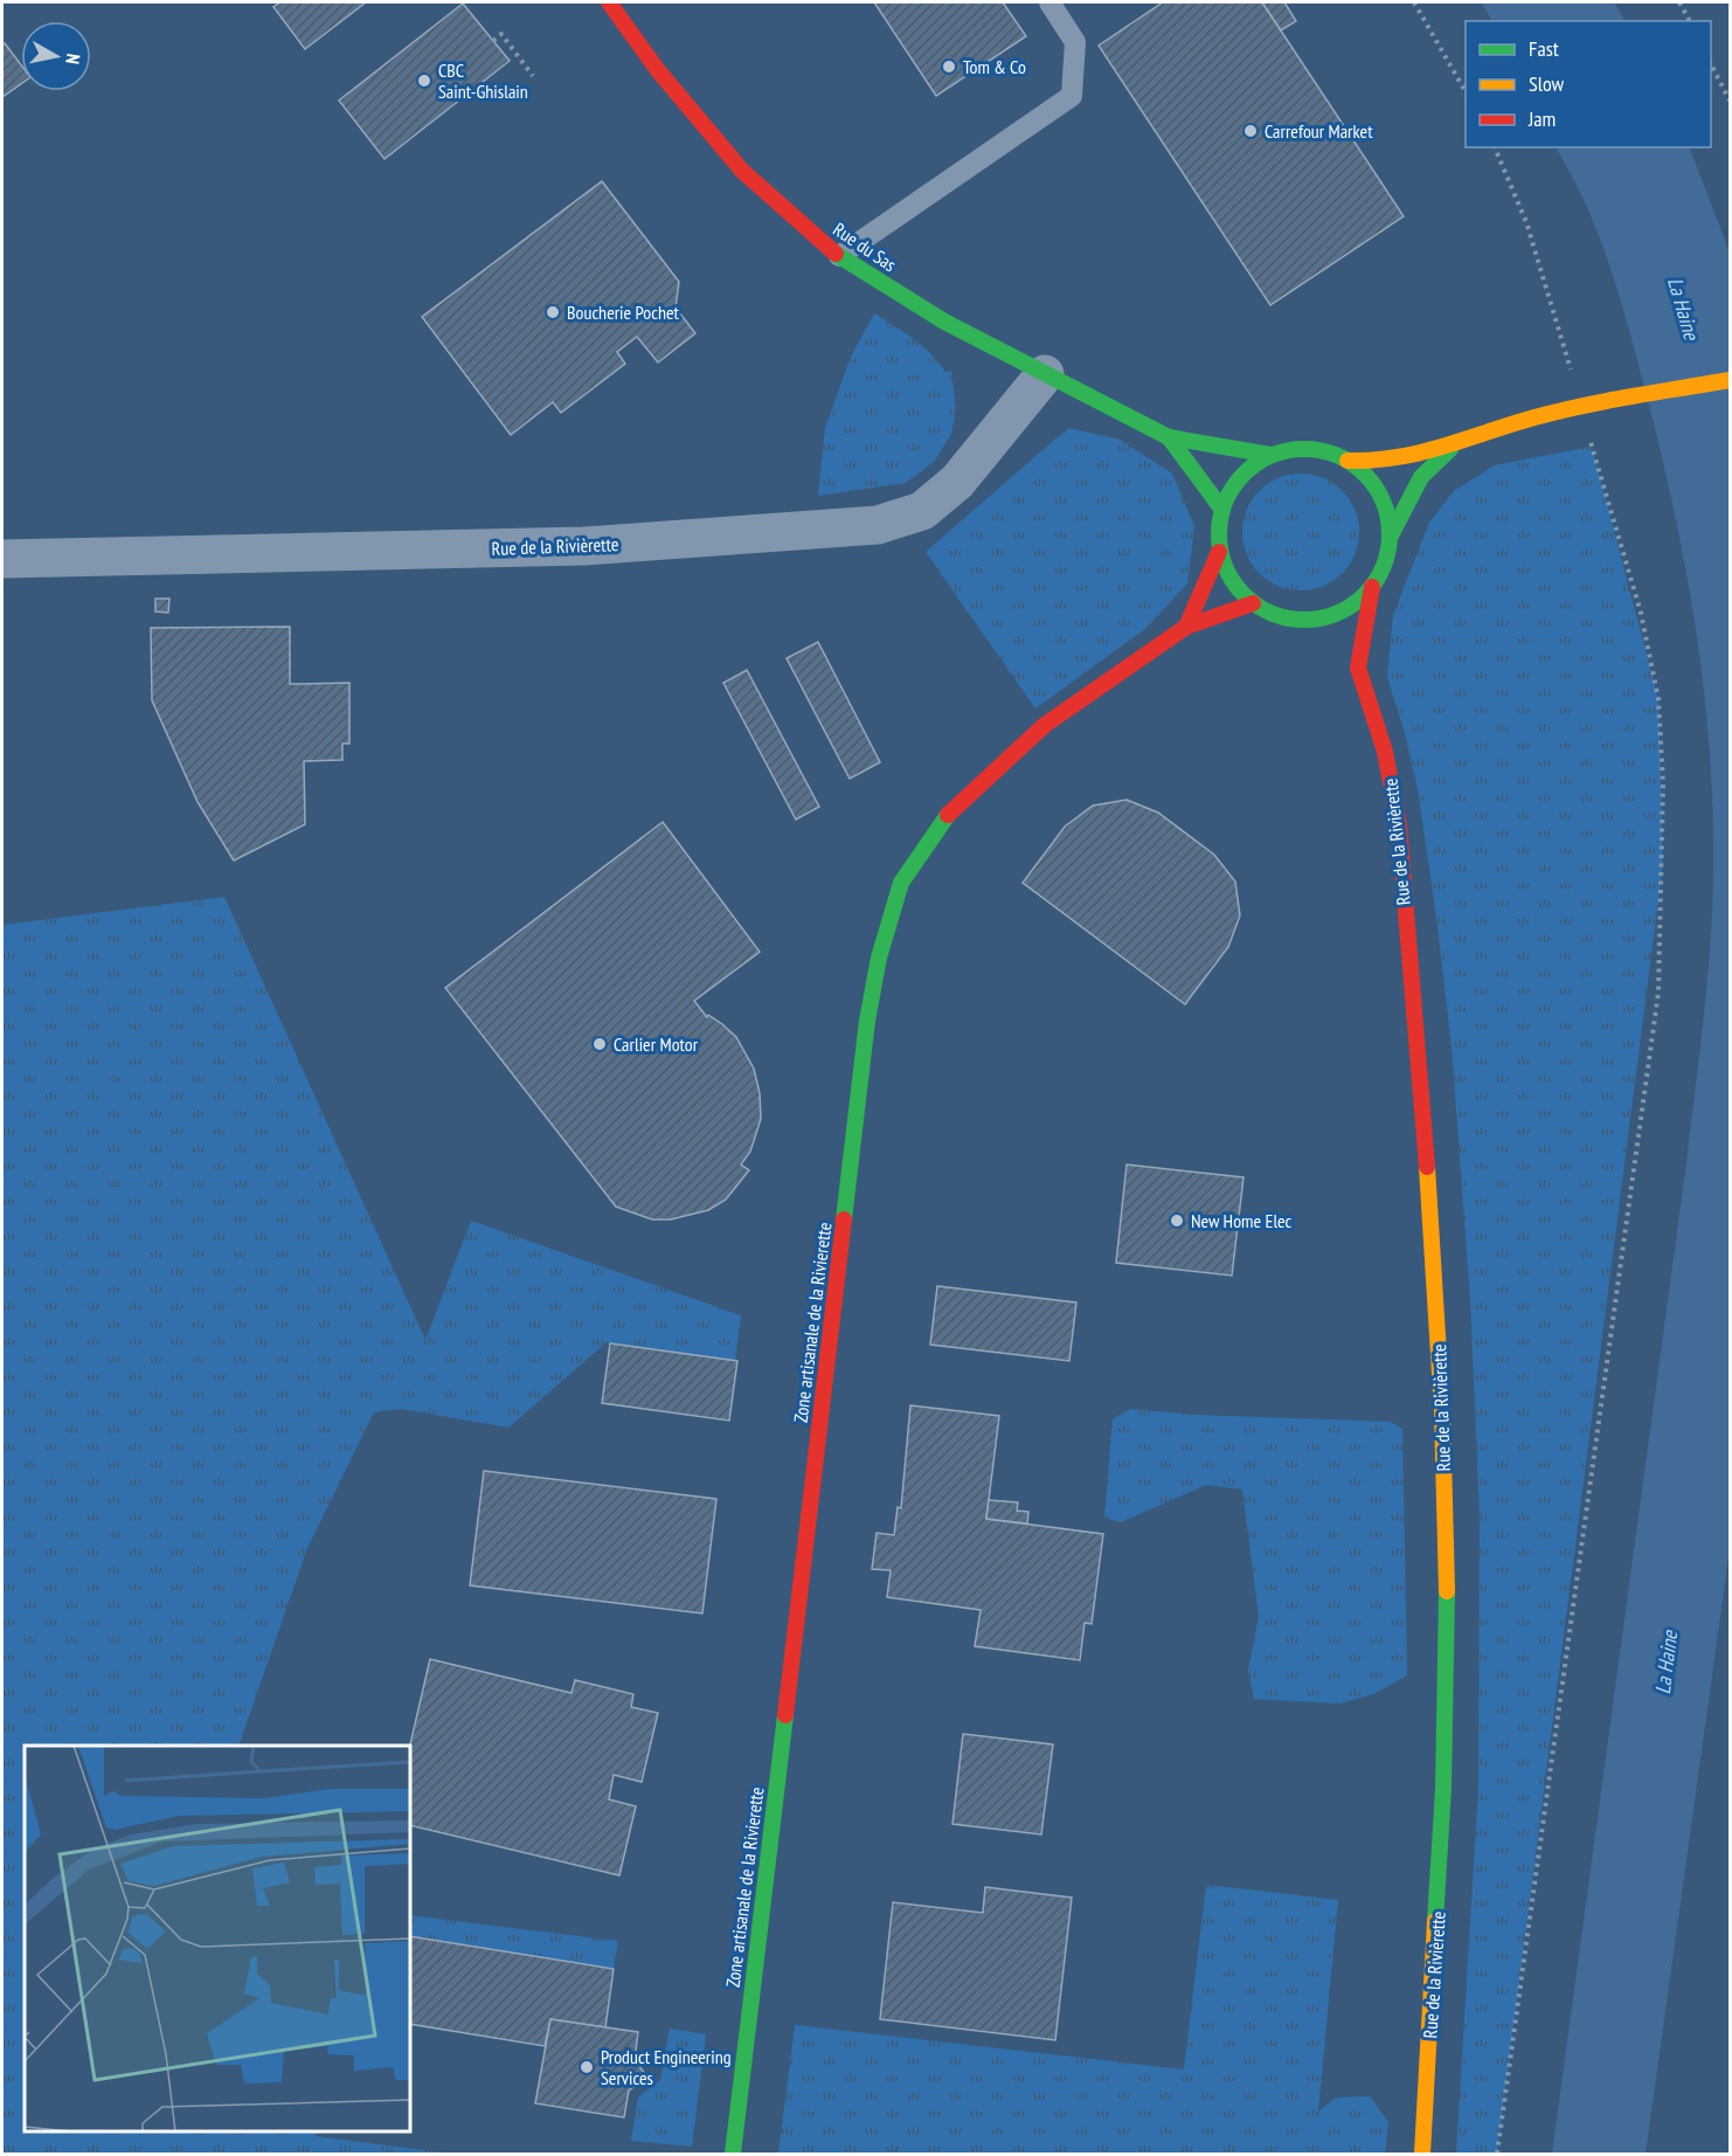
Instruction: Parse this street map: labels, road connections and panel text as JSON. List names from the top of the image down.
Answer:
{
  "streets": {
    "main road": ["Rue du Sas", "Rue de la Rivièrette", "Zone artisanale de la Rivierette"]
  },
  "crossings": [
    ["Rue du Sas", "Rue de la Rivièrette"],
    ["Rue du Sas", "Zone artisanale de la Rivierette"],
    ["Rue de la Rivièrette", "Zone artisanale de la Rivierette"]
  ],
  "water": ["La Haine"],
  "places": [
    "Tom & Co",
    "CBC Saint-Ghislain",
    "Carrefour Market",
    "Boucherie Pochet",
    "Carlier Motor",
    "New Home Elec",
    "Product Engineering Services"
  ],
  "legend": ["Fast", "Slow", "Jam"],
  "north": "right"
}
